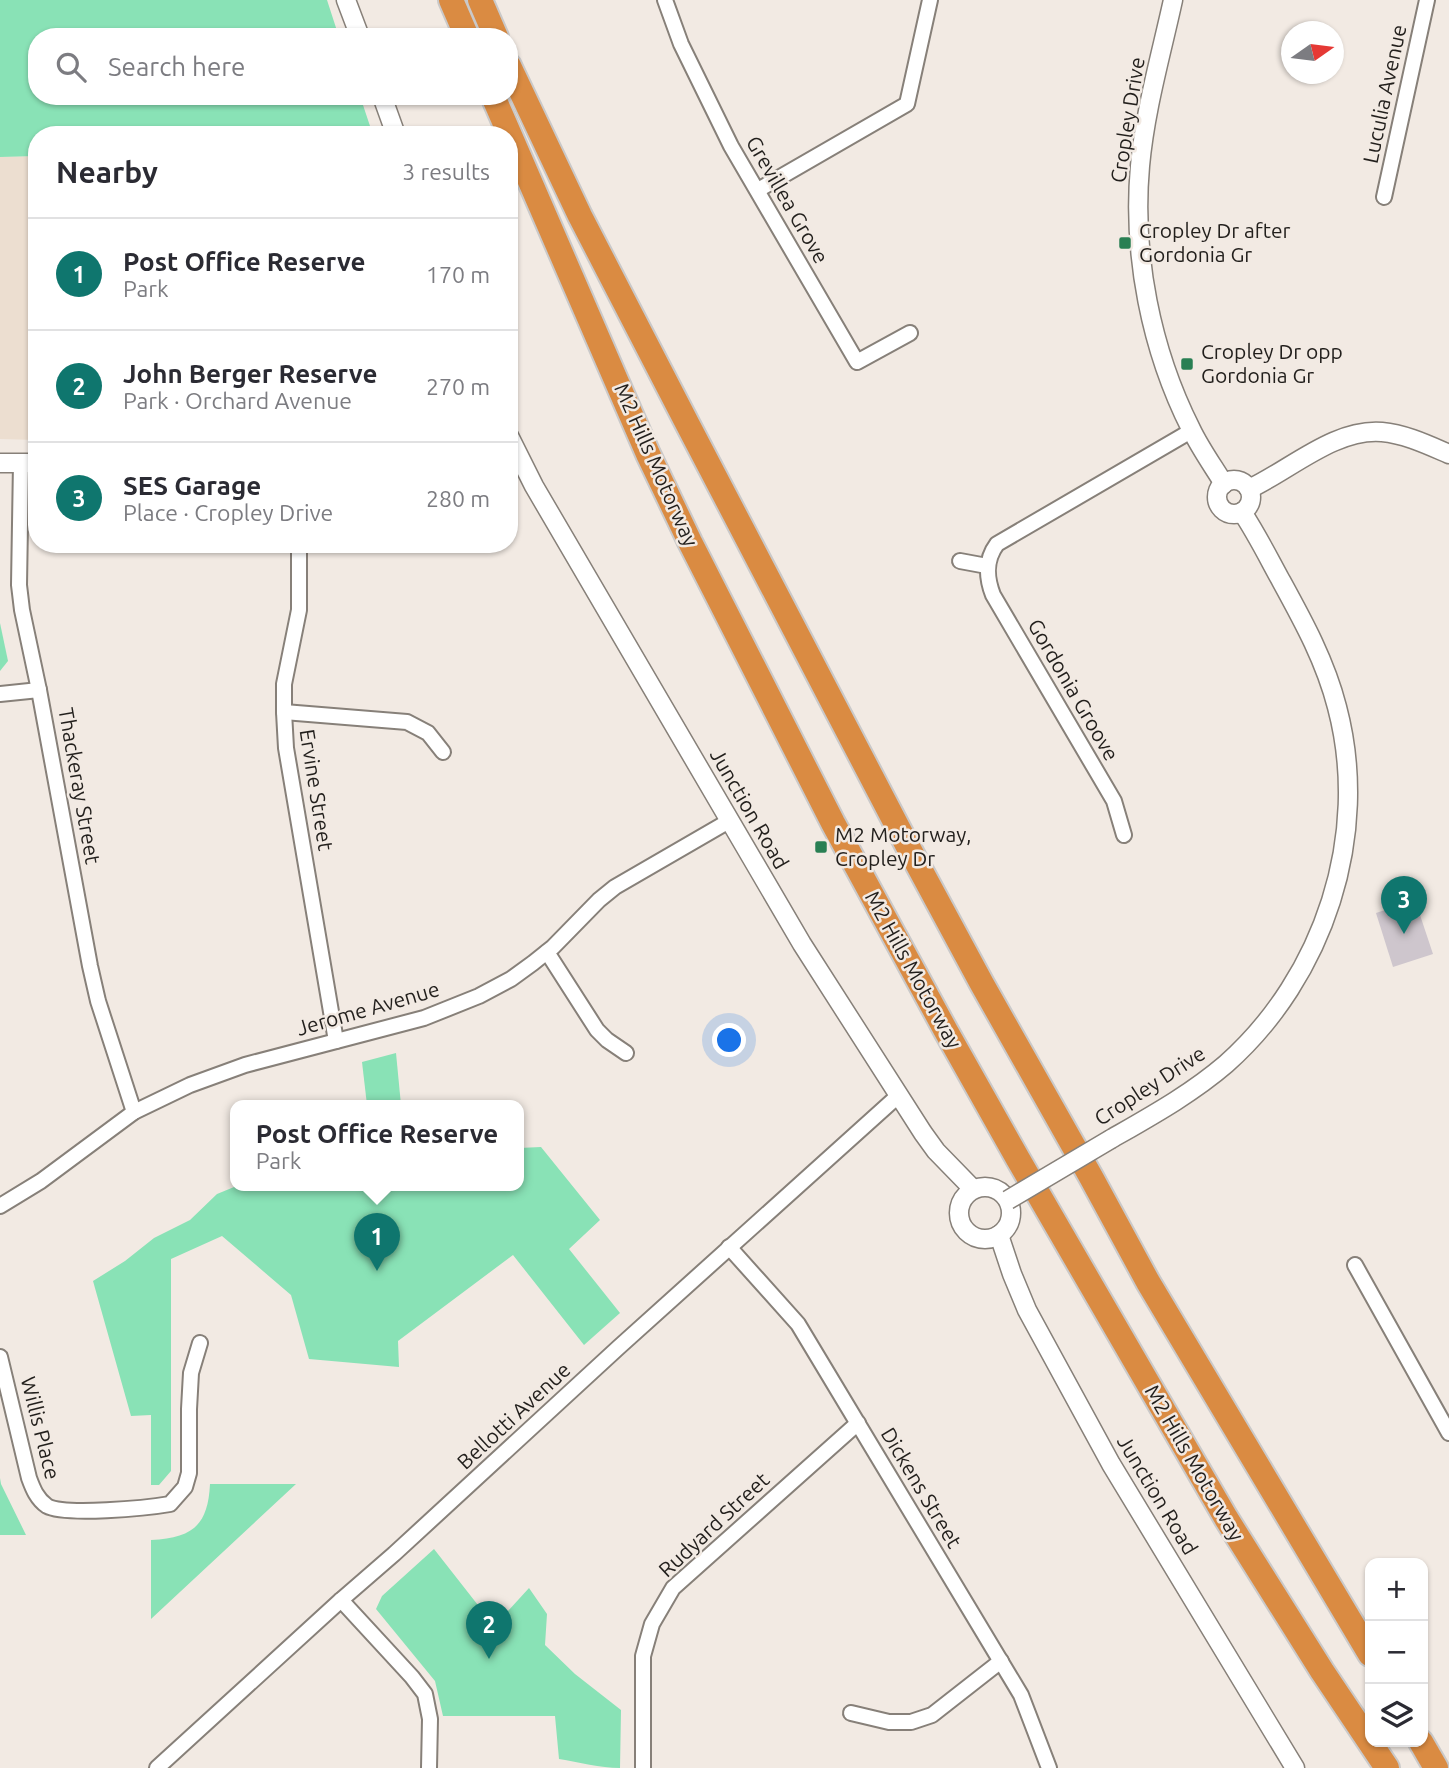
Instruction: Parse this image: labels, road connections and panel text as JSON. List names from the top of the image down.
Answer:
{
  "streets": {
    "highway": ["M2 Hills Motorway"],
    "street": [
      "Luculia Avenue",
      "Cropley Drive",
      "Grevillea Grove",
      "Gordonia Groove",
      "Thackeray Street",
      "Ervine Street",
      "Junction Road",
      "Jerome Avenue",
      "Bellotti Avenue",
      "Willis Place",
      "Dickens Street",
      "Rudyard Street"
    ]
  },
  "crossings": [
    ["Cropley Drive", "Junction Road"],
    ["Thackeray Street", "Jerome Avenue"],
    ["Ervine Street", "Jerome Avenue"],
    ["Junction Road", "Jerome Avenue"],
    ["Junction Road", "Bellotti Avenue"],
    ["Bellotti Avenue", "Dickens Street"],
    ["Dickens Street", "Rudyard Street"]
  ],
  "places": {
    "transit": ["Cropley Dr after Gordonia Gr", "Cropley Dr opp Gordonia Gr", "M2 Motorway, Cropley Dr"]
  },
  "north": "right",
  "page": {
    "search": "Search here",
    "heading": ["Nearby", "3 results"],
    "list": [
      {
        "mark": "1",
        "name": "Post Office Reserve",
        "note": "Park",
        "value": "170 m"
      },
      {
        "mark": "2",
        "name": "John Berger Reserve",
        "note": "Park · Orchard Avenue",
        "value": "270 m"
      },
      {
        "mark": "3",
        "name": "SES Garage",
        "note": "Place · Cropley Drive",
        "value": "280 m"
      }
    ],
    "pins": ["3", "1", "2"],
    "popup": ["Post Office Reserve", "Park"],
    "map_buttons": ["+", "−"]
  }
}
